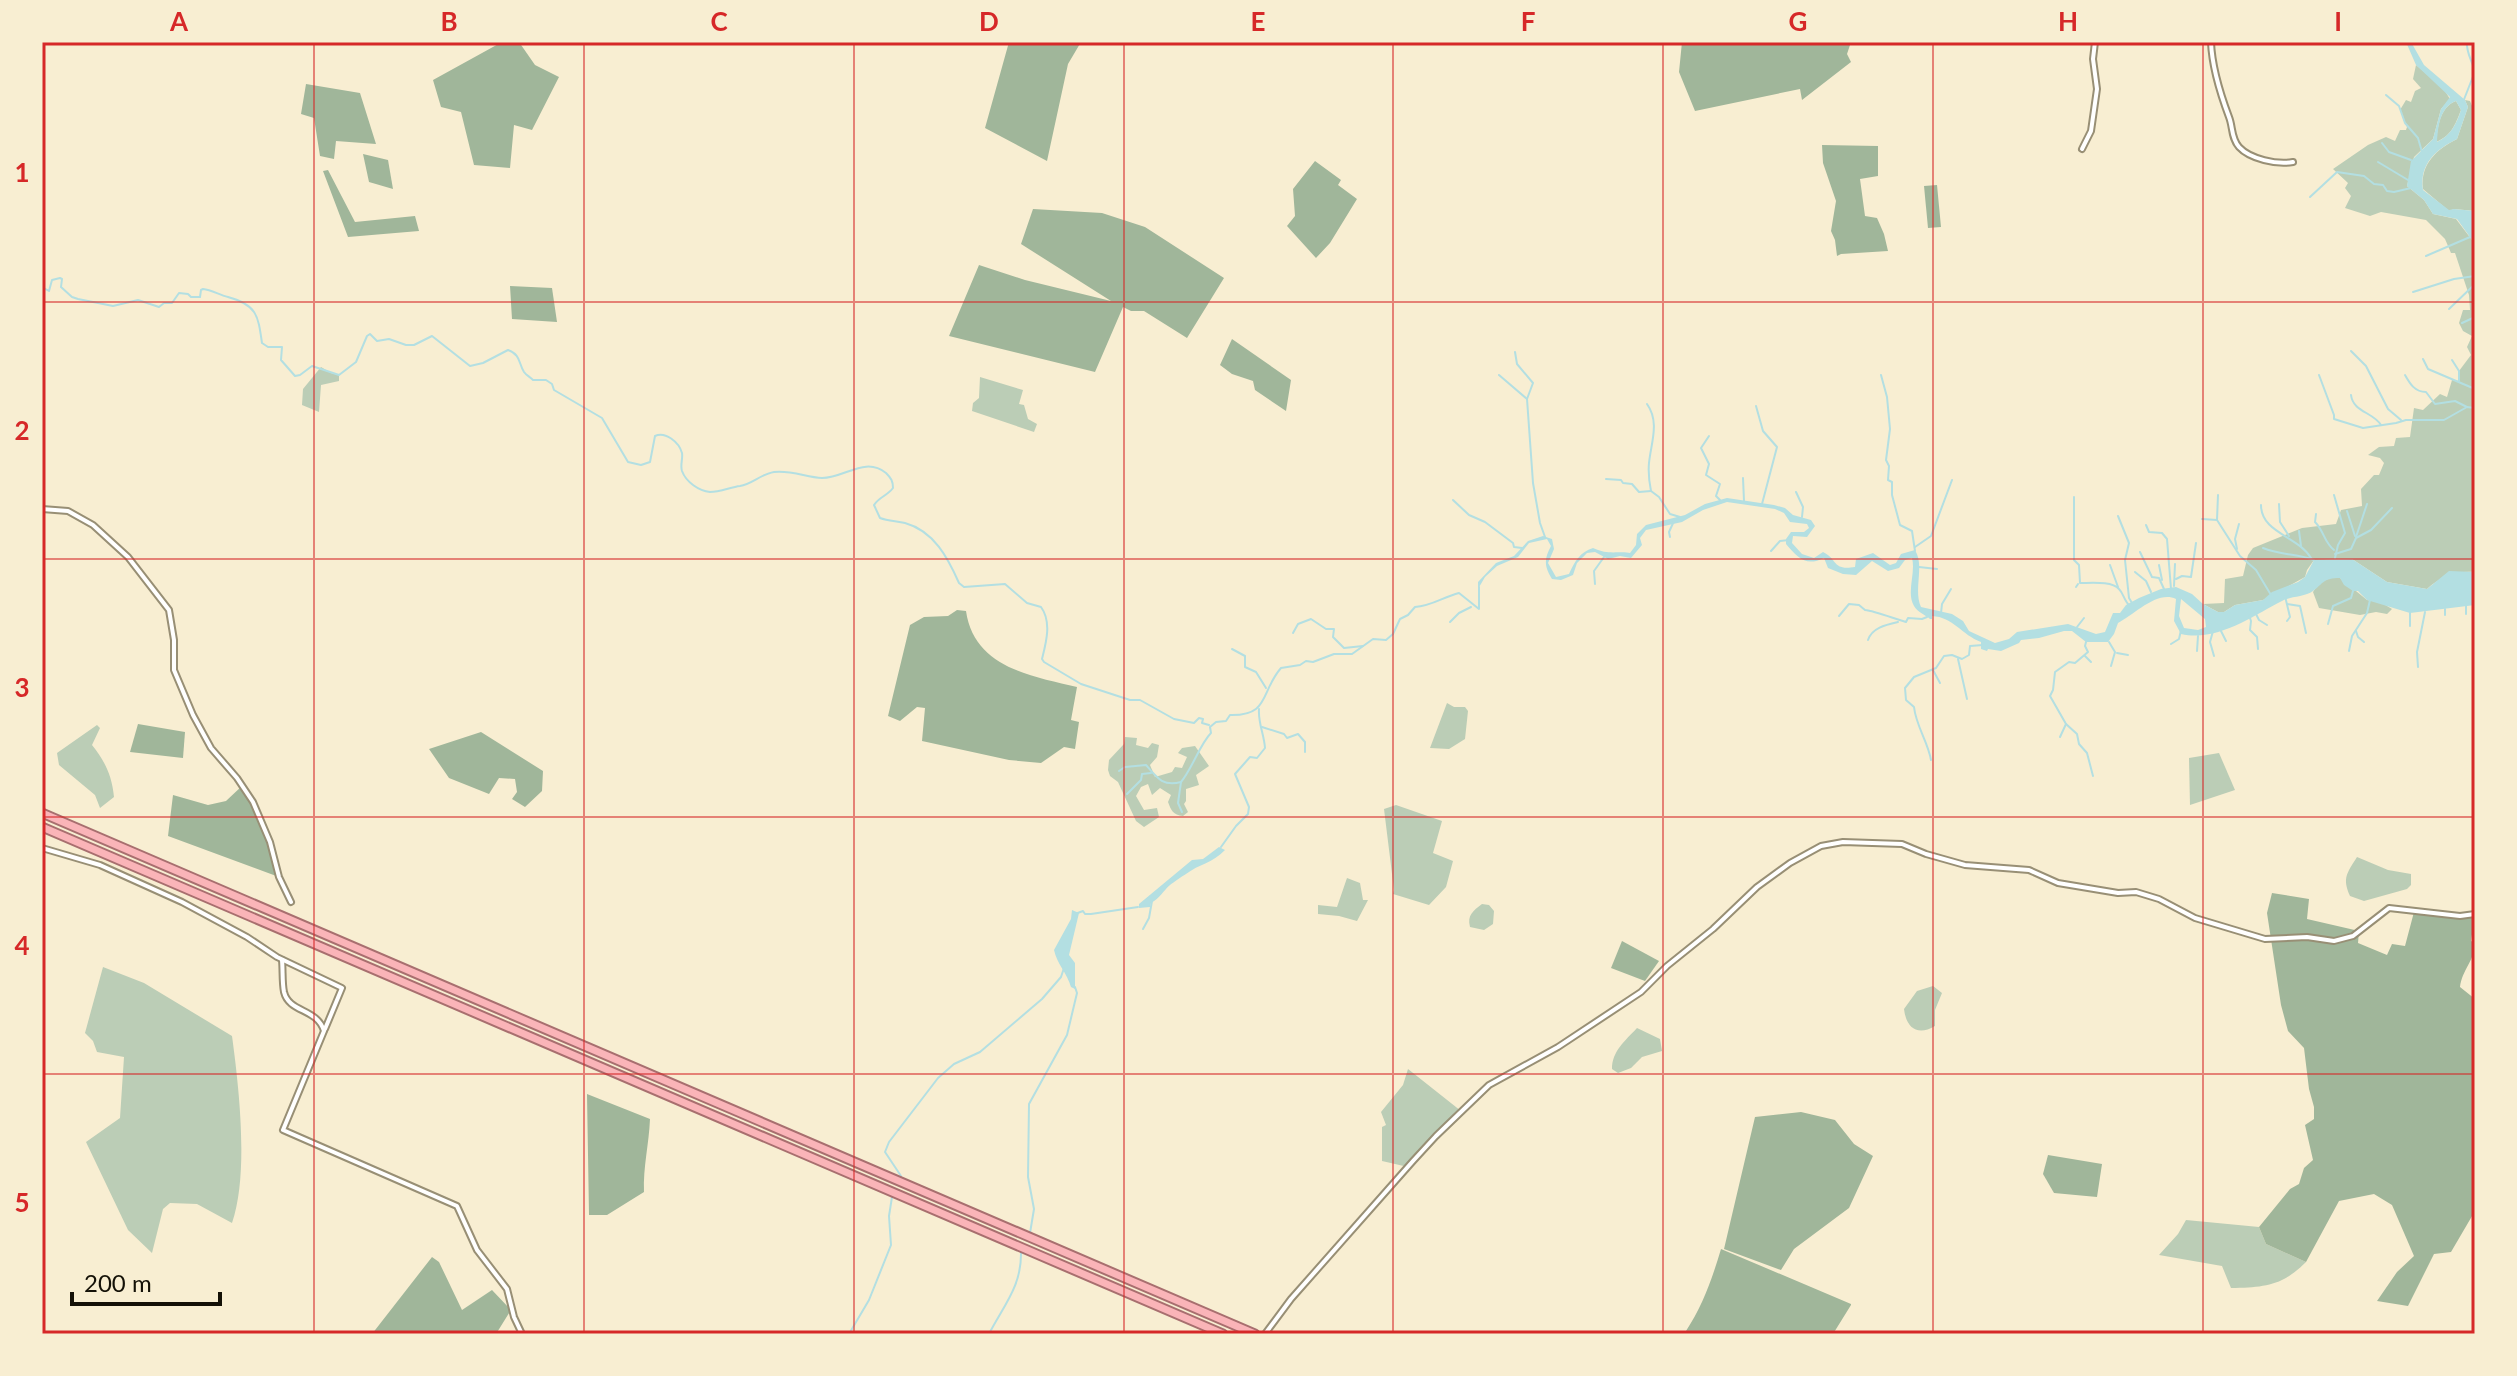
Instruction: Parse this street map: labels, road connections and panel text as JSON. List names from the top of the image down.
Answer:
{
  "scale_bar": "200 m",
  "grid": {
    "columns": [
      "A",
      "B",
      "C",
      "D",
      "E",
      "F",
      "G",
      "H",
      "I"
    ],
    "rows": [
      "1",
      "2",
      "3",
      "4",
      "5"
    ]
  }
}
